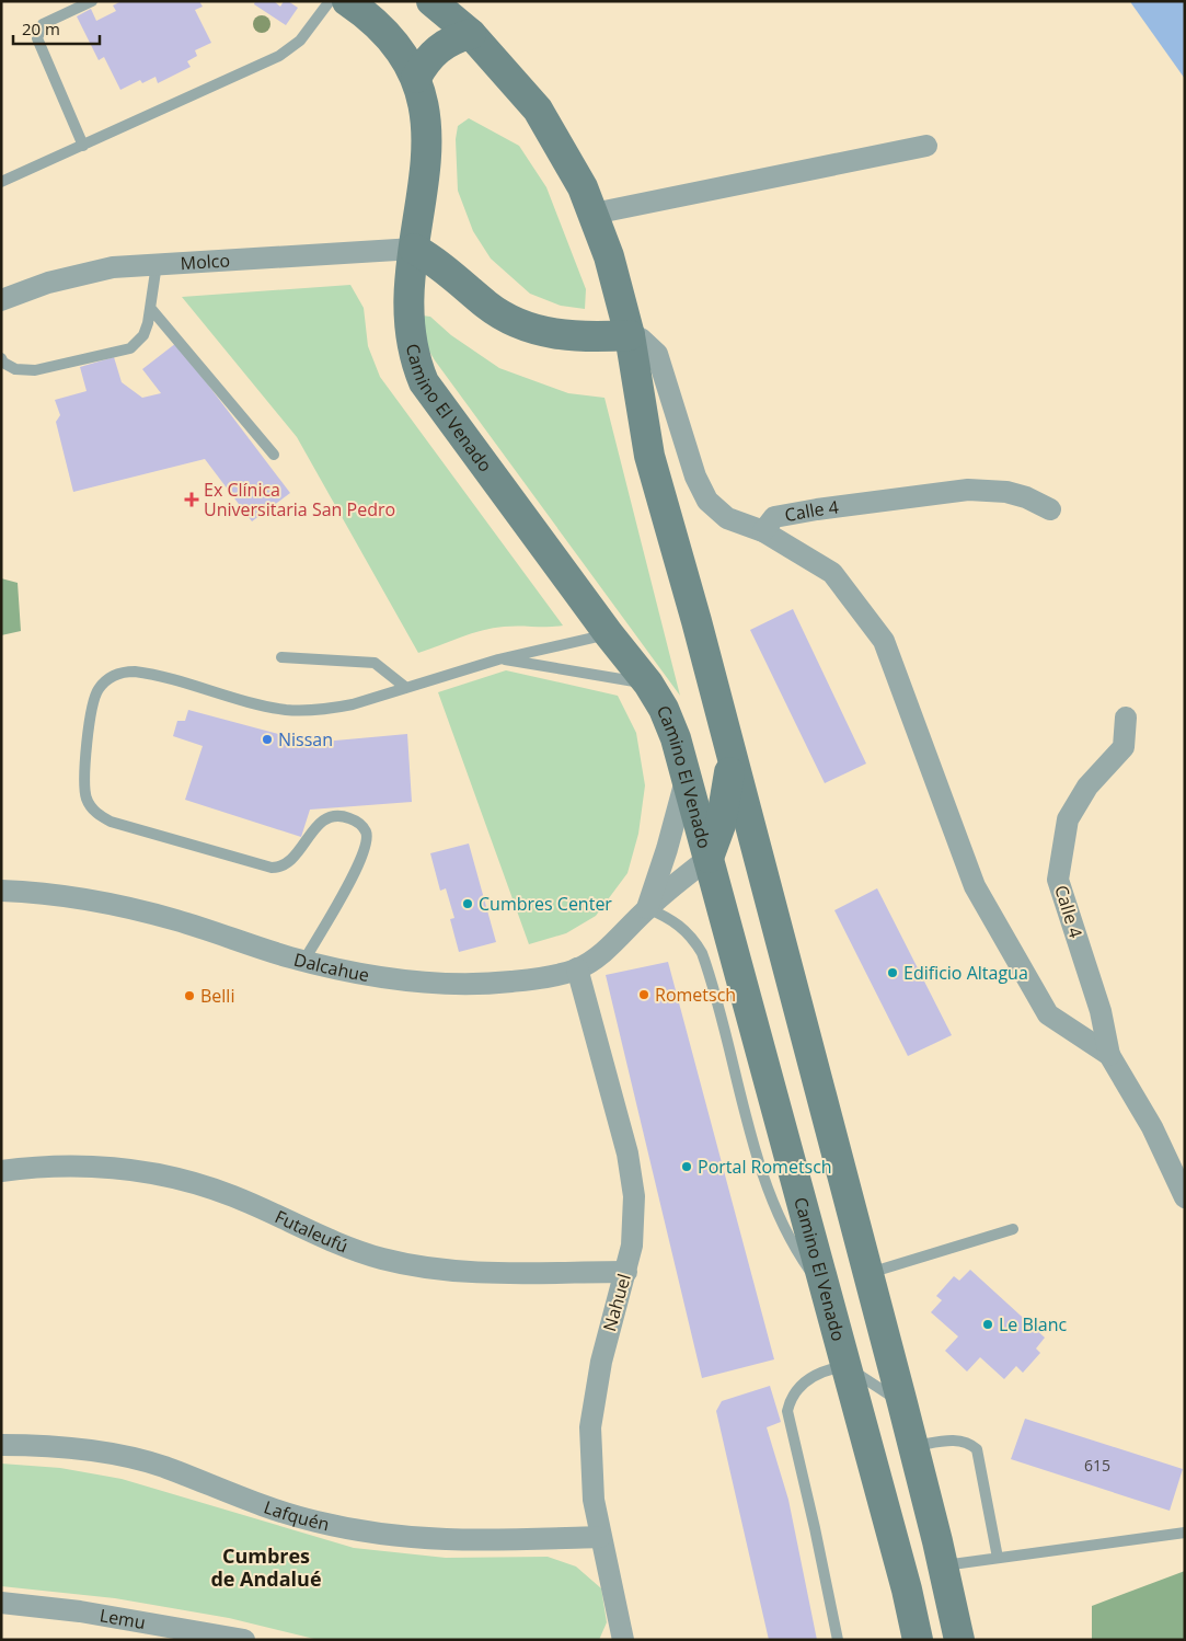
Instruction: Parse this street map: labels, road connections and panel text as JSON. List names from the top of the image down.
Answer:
{
  "streets": {
    "street": [
      "Molco",
      "Camino El Venado",
      "Calle 4",
      "Dalcahue",
      "Futaleufú",
      "Nahuel",
      "Lafquén",
      "Lemu"
    ]
  },
  "crossings": [
    ["Molco", "Camino El Venado"],
    ["Camino El Venado", "Dalcahue"],
    ["Dalcahue", "Nahuel"],
    ["Futaleufú", "Nahuel"],
    ["Nahuel", "Lafquén"]
  ],
  "districts": ["Cumbres de Andalué"],
  "places": {
    "health": ["Ex Clínica Universitaria San Pedro"],
    "other": [
      "Nissan",
      "Cumbres Center",
      "Edificio Altagua",
      "Rometsch",
      "Belli",
      "Portal Rometsch",
      "Le Blanc"
    ]
  },
  "house_numbers": ["615"],
  "scale_bar": "20 m"
}
